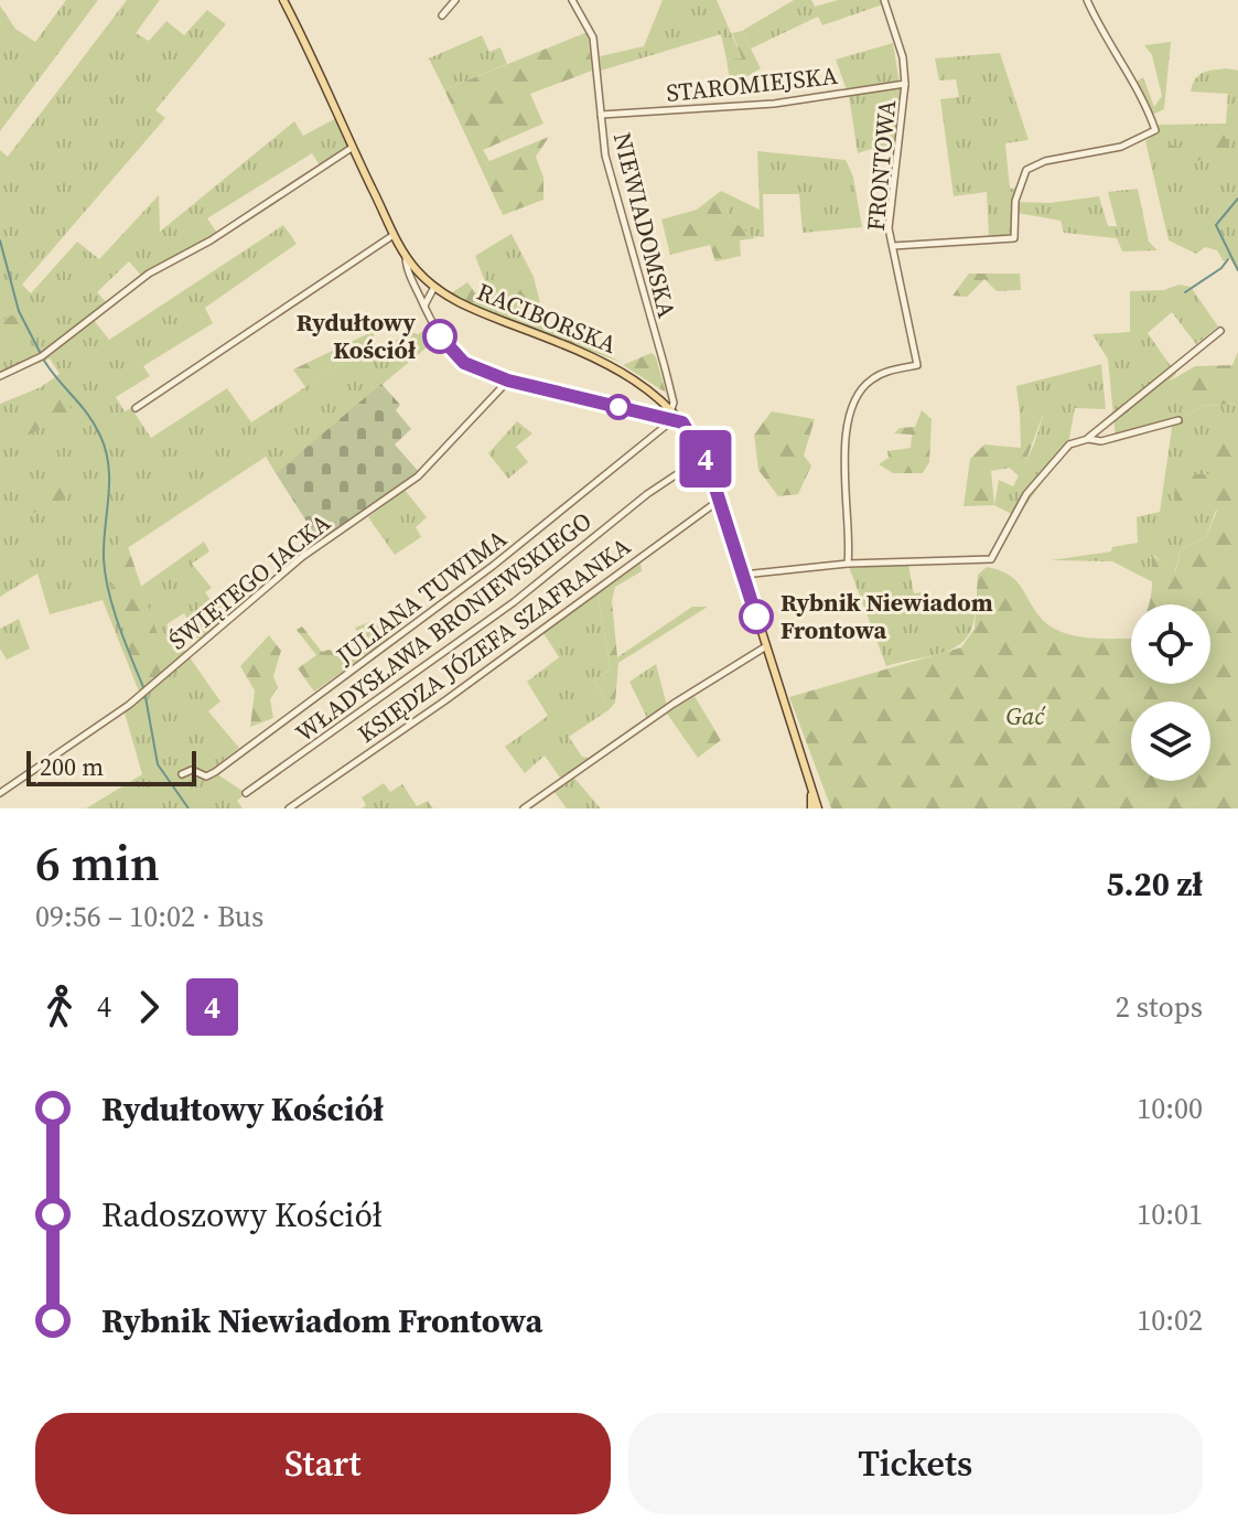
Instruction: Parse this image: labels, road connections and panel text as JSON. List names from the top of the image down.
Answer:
{
  "streets": {
    "main road": ["RACIBORSKA"],
    "street": [
      "STAROMIEJSKA",
      "FRONTOWA",
      "NIEWIADOMSKA",
      "ŚWIĘTEGO JACKA",
      "JULIANA TUWIMA",
      "WŁADYSŁAWA BRONIEWSKIEGO",
      "KSIĘDZA JÓZEFA SZAFRANKA"
    ]
  },
  "crossings": [
    ["STAROMIEJSKA", "FRONTOWA"],
    ["STAROMIEJSKA", "NIEWIADOMSKA"],
    ["NIEWIADOMSKA", "RACIBORSKA"],
    ["RACIBORSKA", "ŚWIĘTEGO JACKA"],
    ["RACIBORSKA", "JULIANA TUWIMA"],
    ["RACIBORSKA", "WŁADYSŁAWA BRONIEWSKIEGO"],
    ["RACIBORSKA", "KSIĘDZA JÓZEFA SZAFRANKA"]
  ],
  "parks": ["Gać"],
  "places": ["Rydułtowy Kościół", "Rybnik Niewiadom Frontowa"],
  "lines": ["bus line 4"],
  "scale_bar": "200 m",
  "page": {
    "on_map": "4",
    "scale": "200 m",
    "heading": ["6 min", "09:56 – 10:02 · Bus", "5.20 zł"],
    "legs": ["4", "4", "2 stops"],
    "list": [
      {
        "name": "Rydułtowy Kościół",
        "value": "10:00"
      },
      {
        "name": "Radoszowy Kościół",
        "value": "10:01"
      },
      {
        "name": "Rybnik Niewiadom Frontowa",
        "value": "10:02"
      }
    ],
    "buttons": ["Start", "Tickets"]
  }
}
